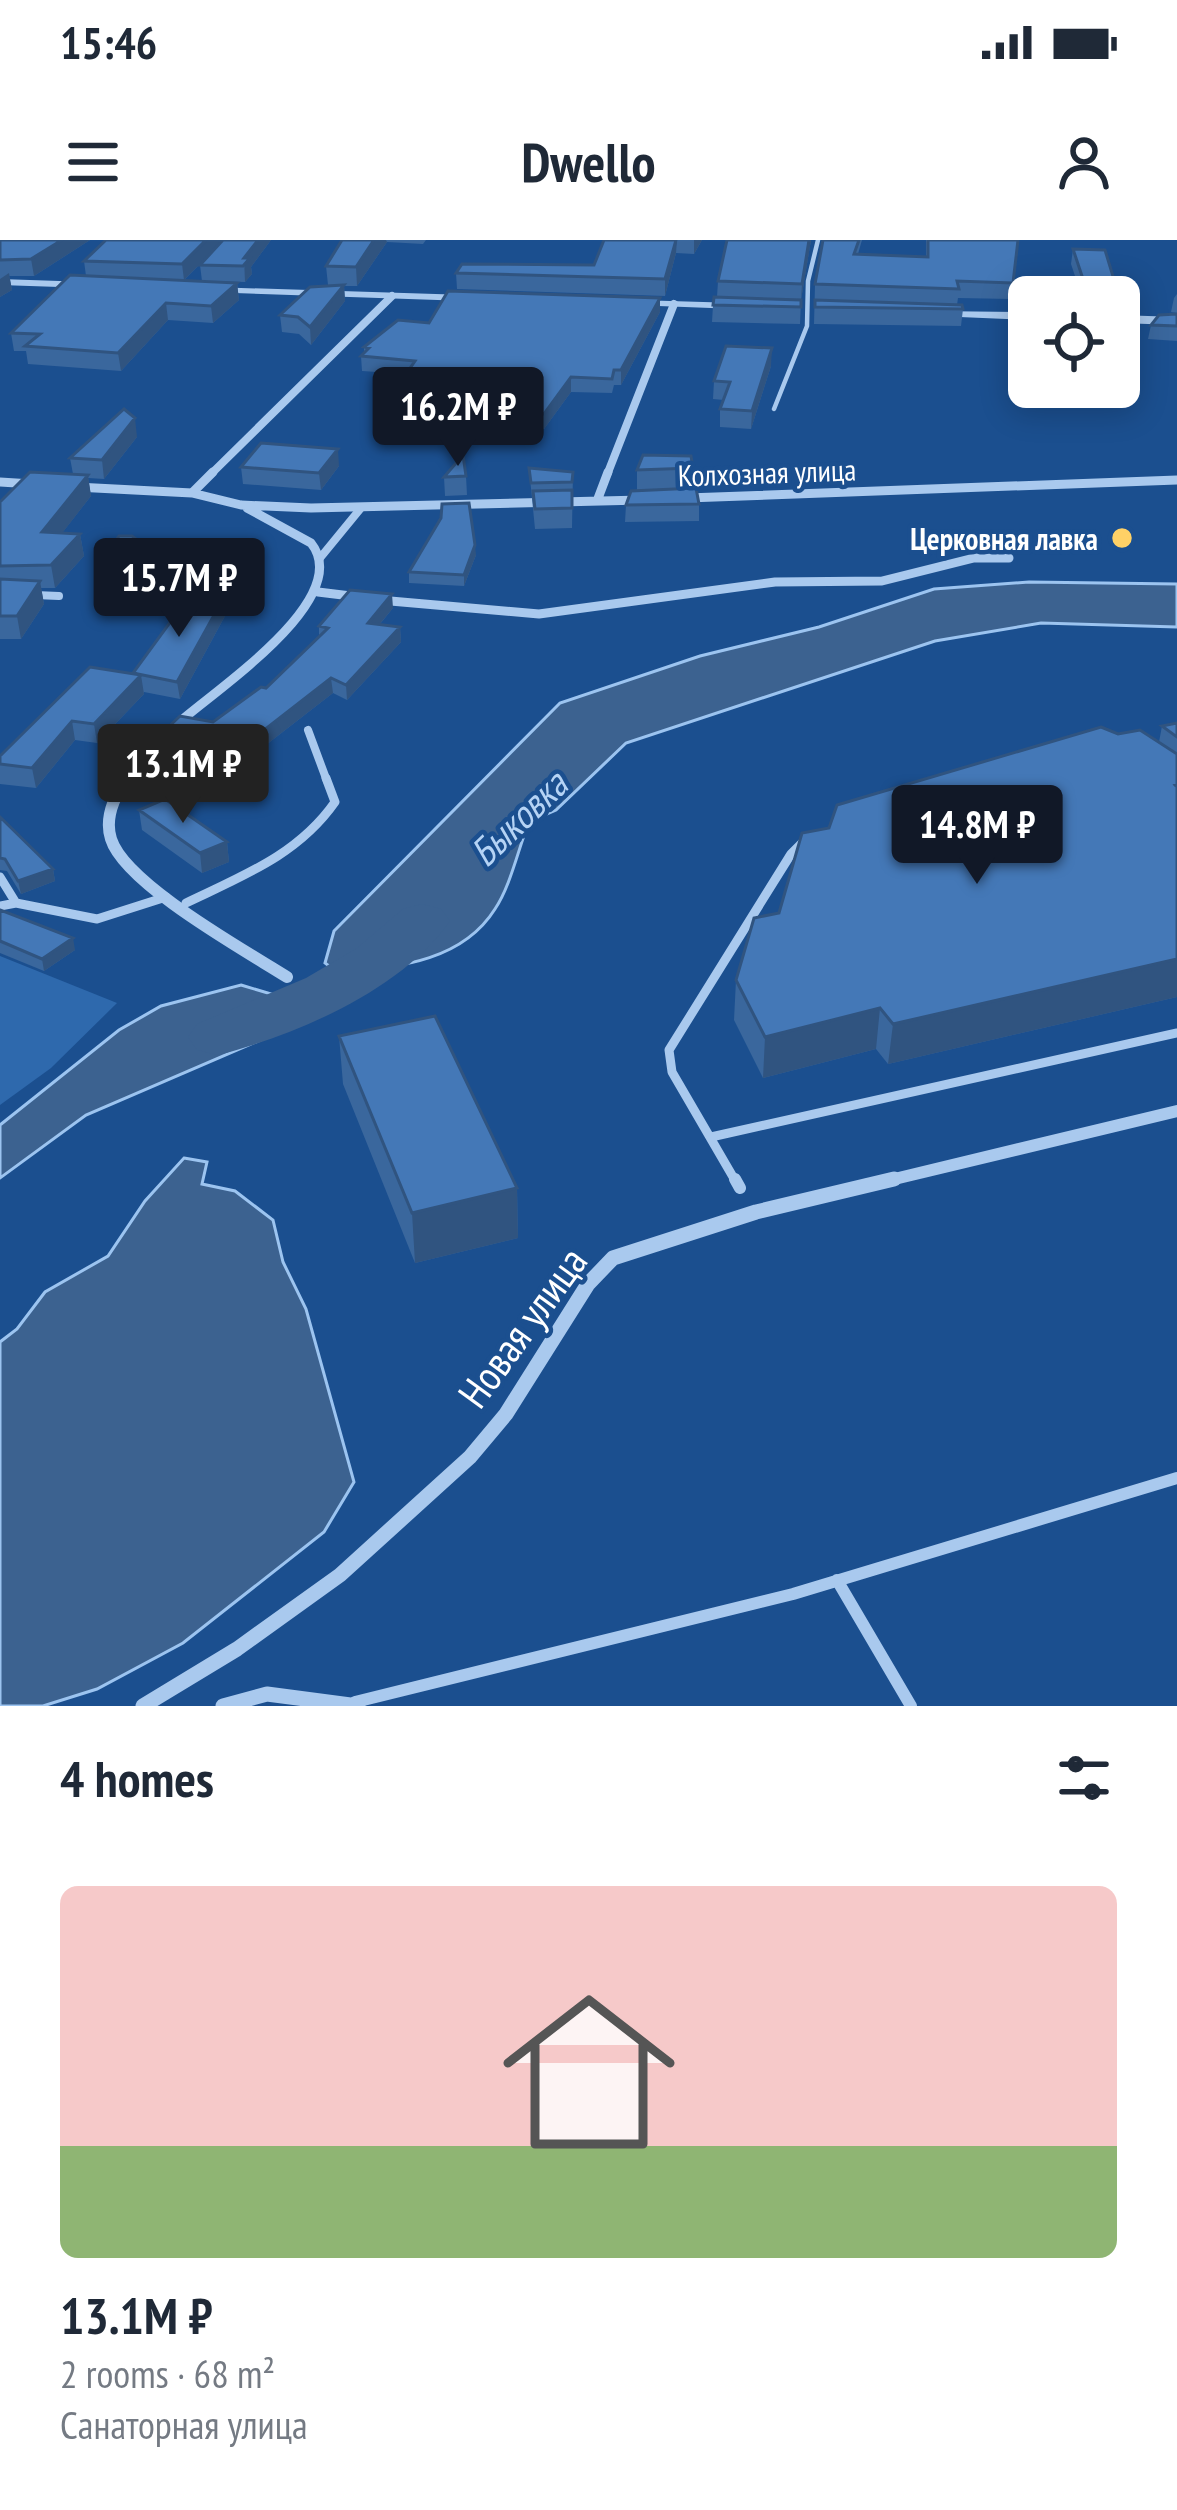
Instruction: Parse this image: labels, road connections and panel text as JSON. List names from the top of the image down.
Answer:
{
  "streets": {
    "street": ["Колхозная улица", "Новая улица"]
  },
  "water": ["Быковка"],
  "places": ["Церковная лавка"],
  "page": {
    "status": "15:46",
    "header": "Dwello",
    "price": [
      "16.2M ₽",
      "15.7M ₽",
      "13.1M ₽",
      "14.8M ₽"
    ],
    "heading": "4 homes",
    "list": [
      {
        "name": "13.1M ₽",
        "note": "2 rooms · 68 m² · Санаторная улица"
      }
    ]
  }
}
